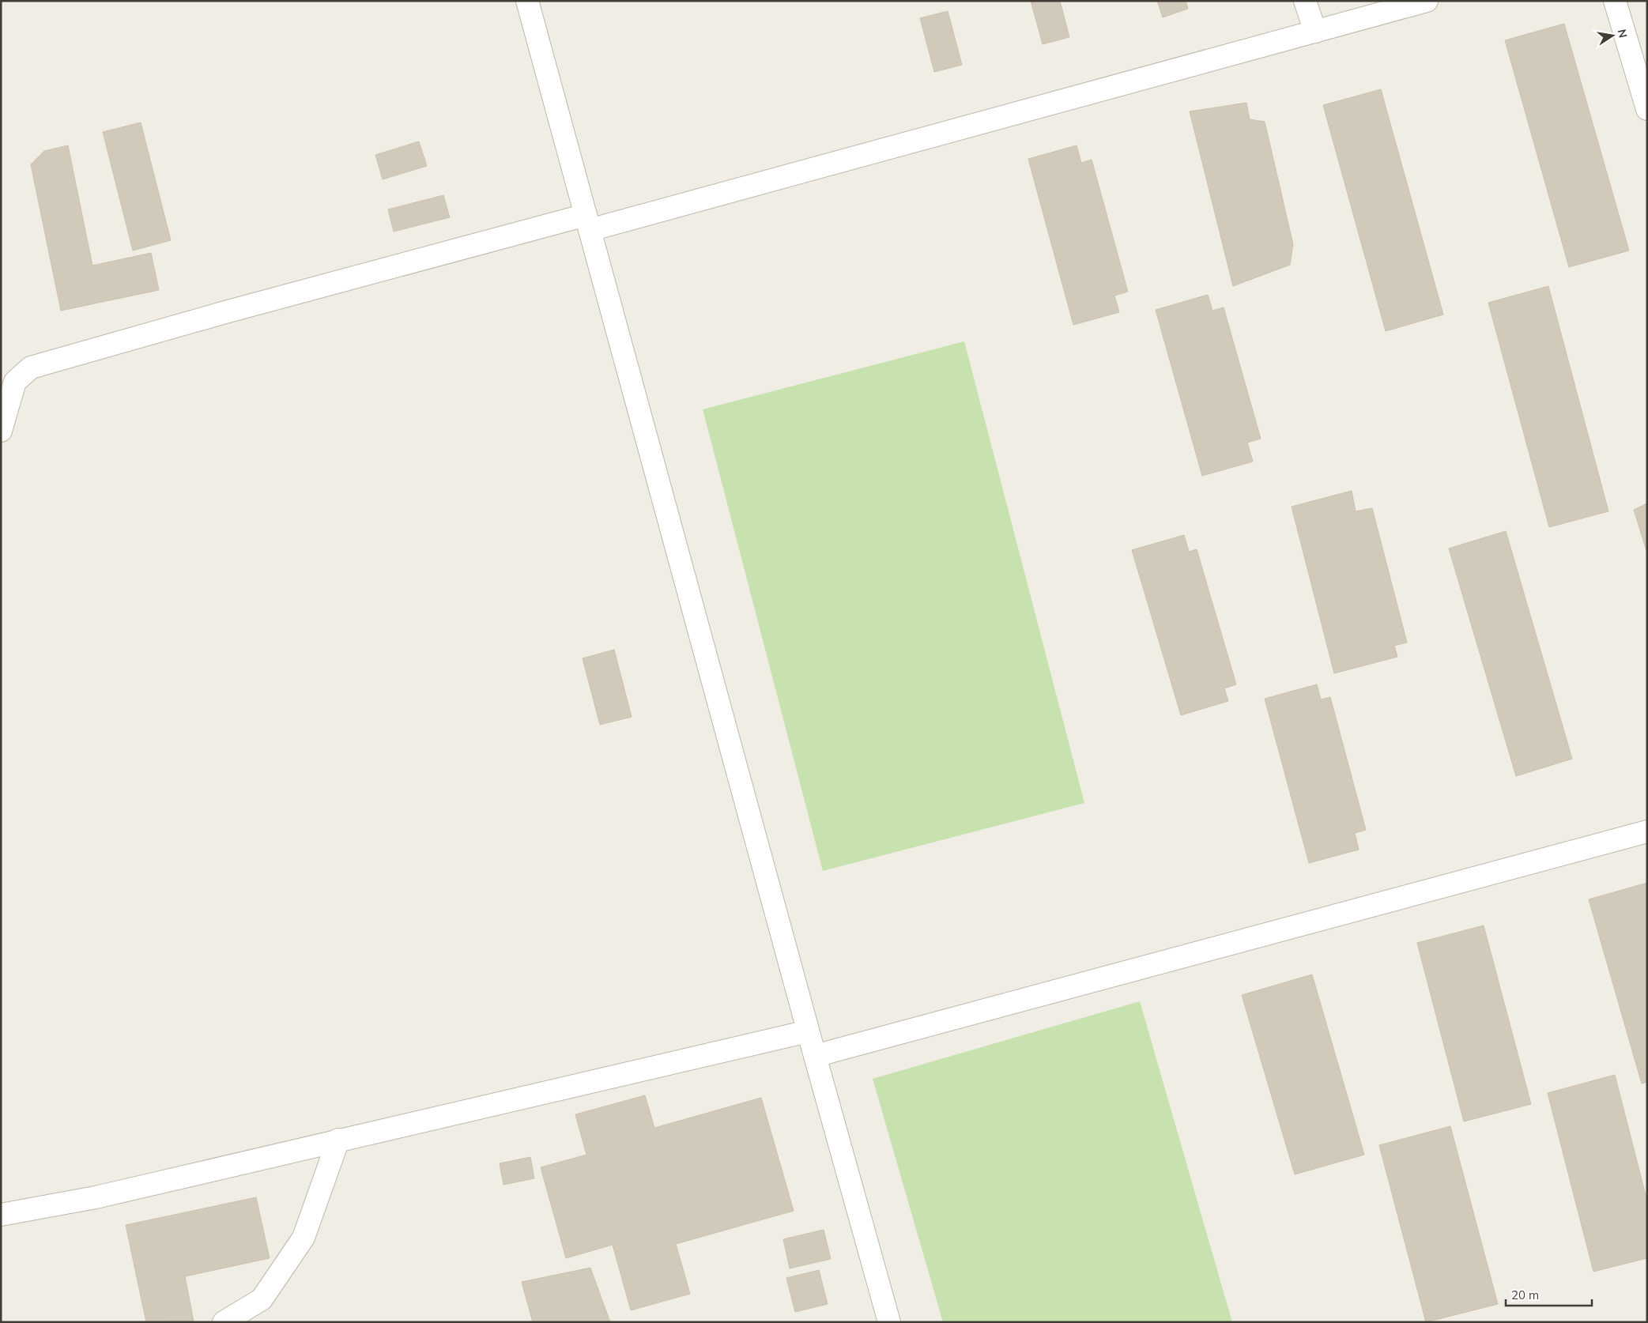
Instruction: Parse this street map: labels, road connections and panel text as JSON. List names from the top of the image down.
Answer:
{
  "scale_bar": "20 m",
  "north": "right"
}
